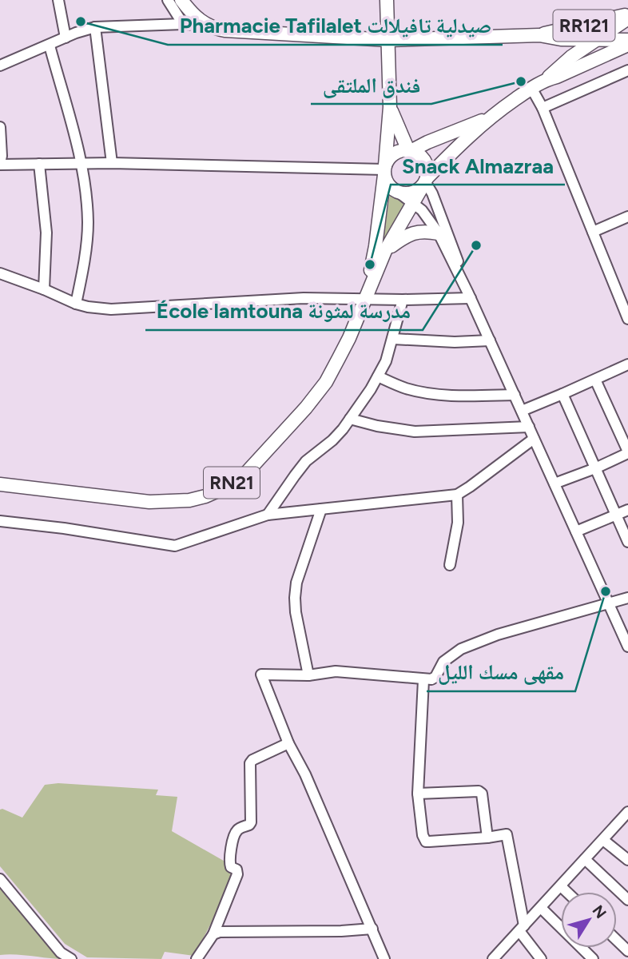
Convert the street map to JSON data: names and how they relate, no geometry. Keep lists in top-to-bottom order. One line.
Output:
{"streets":{"main road":["RR121","RN21"]},"crossings":[["RR121","RN21"]],"places":["Pharmacie Tafilalet صيدلية تافيلالت","فندق الملتقى","École lamtouna مدرسة لمثونة","Snack Almazraa","مقهى مسك الليل"],"north":"top right"}
